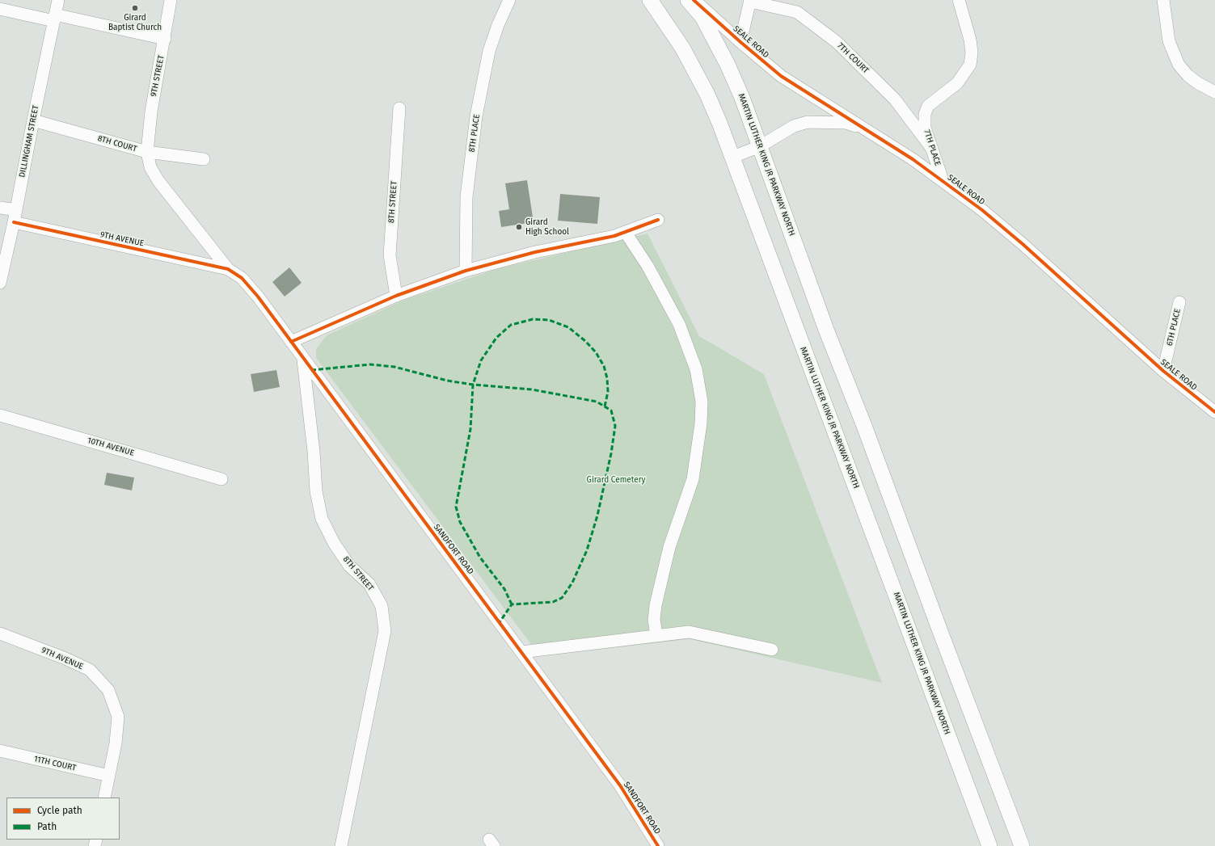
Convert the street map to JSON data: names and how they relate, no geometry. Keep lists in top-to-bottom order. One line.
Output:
{"streets":{"main road":["MARTIN LUTHER KING JR PARKWAY NORTH"],"street":["SEALE ROAD","7TH COURT","9TH STREET","8TH PLACE","DILLINGHAM STREET","8TH COURT","7TH PLACE","8TH STREET","9TH AVENUE","6TH PLACE","10TH AVENUE","SANDFORT ROAD","11TH COURT"]},"crossings":[["SEALE ROAD","7TH PLACE"],["SEALE ROAD","MARTIN LUTHER KING JR PARKWAY NORTH"],["SEALE ROAD","6TH PLACE"],["7TH COURT","7TH PLACE"],["9TH STREET","8TH COURT"],["DILLINGHAM STREET","8TH COURT"],["DILLINGHAM STREET","9TH AVENUE"],["8TH STREET","SANDFORT ROAD"],["9TH AVENUE","SANDFORT ROAD"],["9TH AVENUE","11TH COURT"]],"parks":["Girard Cemetery"],"places":["Girard Baptist Church","Girard High School"],"legend":["Cycle path","Path"]}
